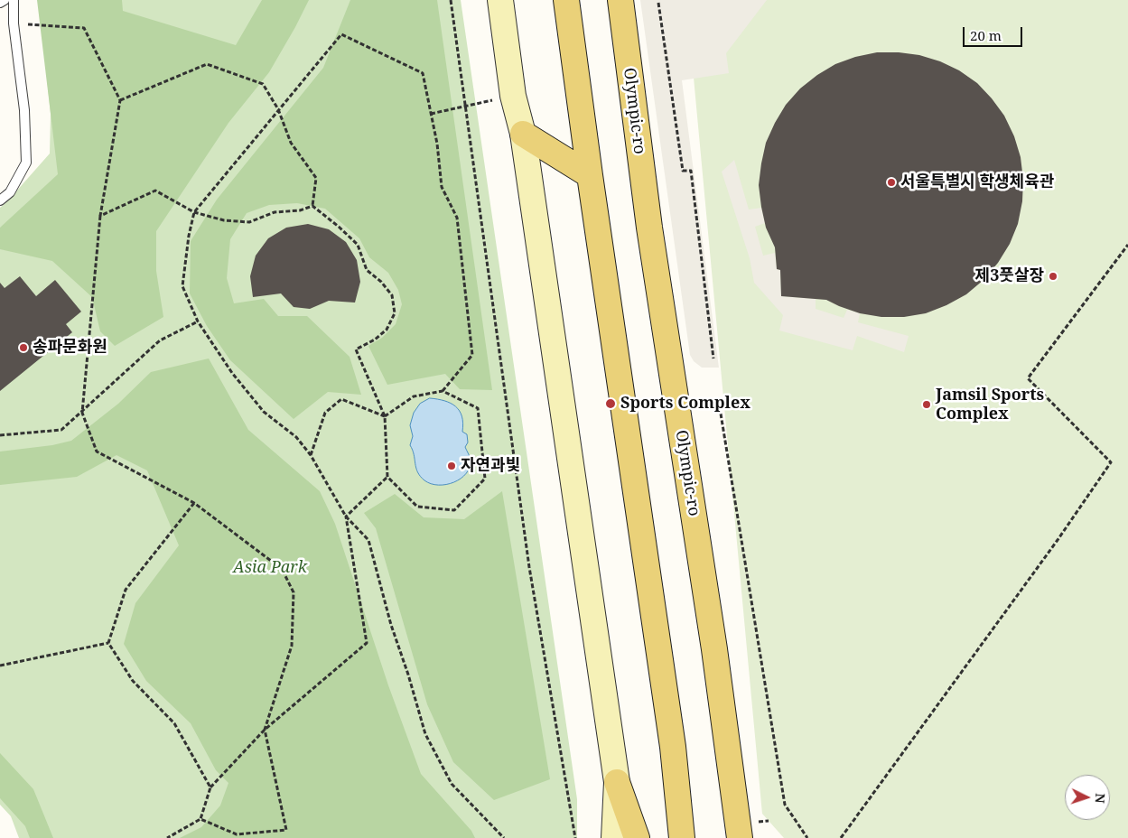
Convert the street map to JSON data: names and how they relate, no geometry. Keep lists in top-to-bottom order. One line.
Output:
{"streets":{"main road":["Olympic-ro"]},"parks":["Asia Park"],"places":["서울특별시 학생체육관","제3풋살장","송파문화원","Sports Complex","Jamsil Sports Complex","자연과빛"],"scale_bar":"20 m","north":"right"}
